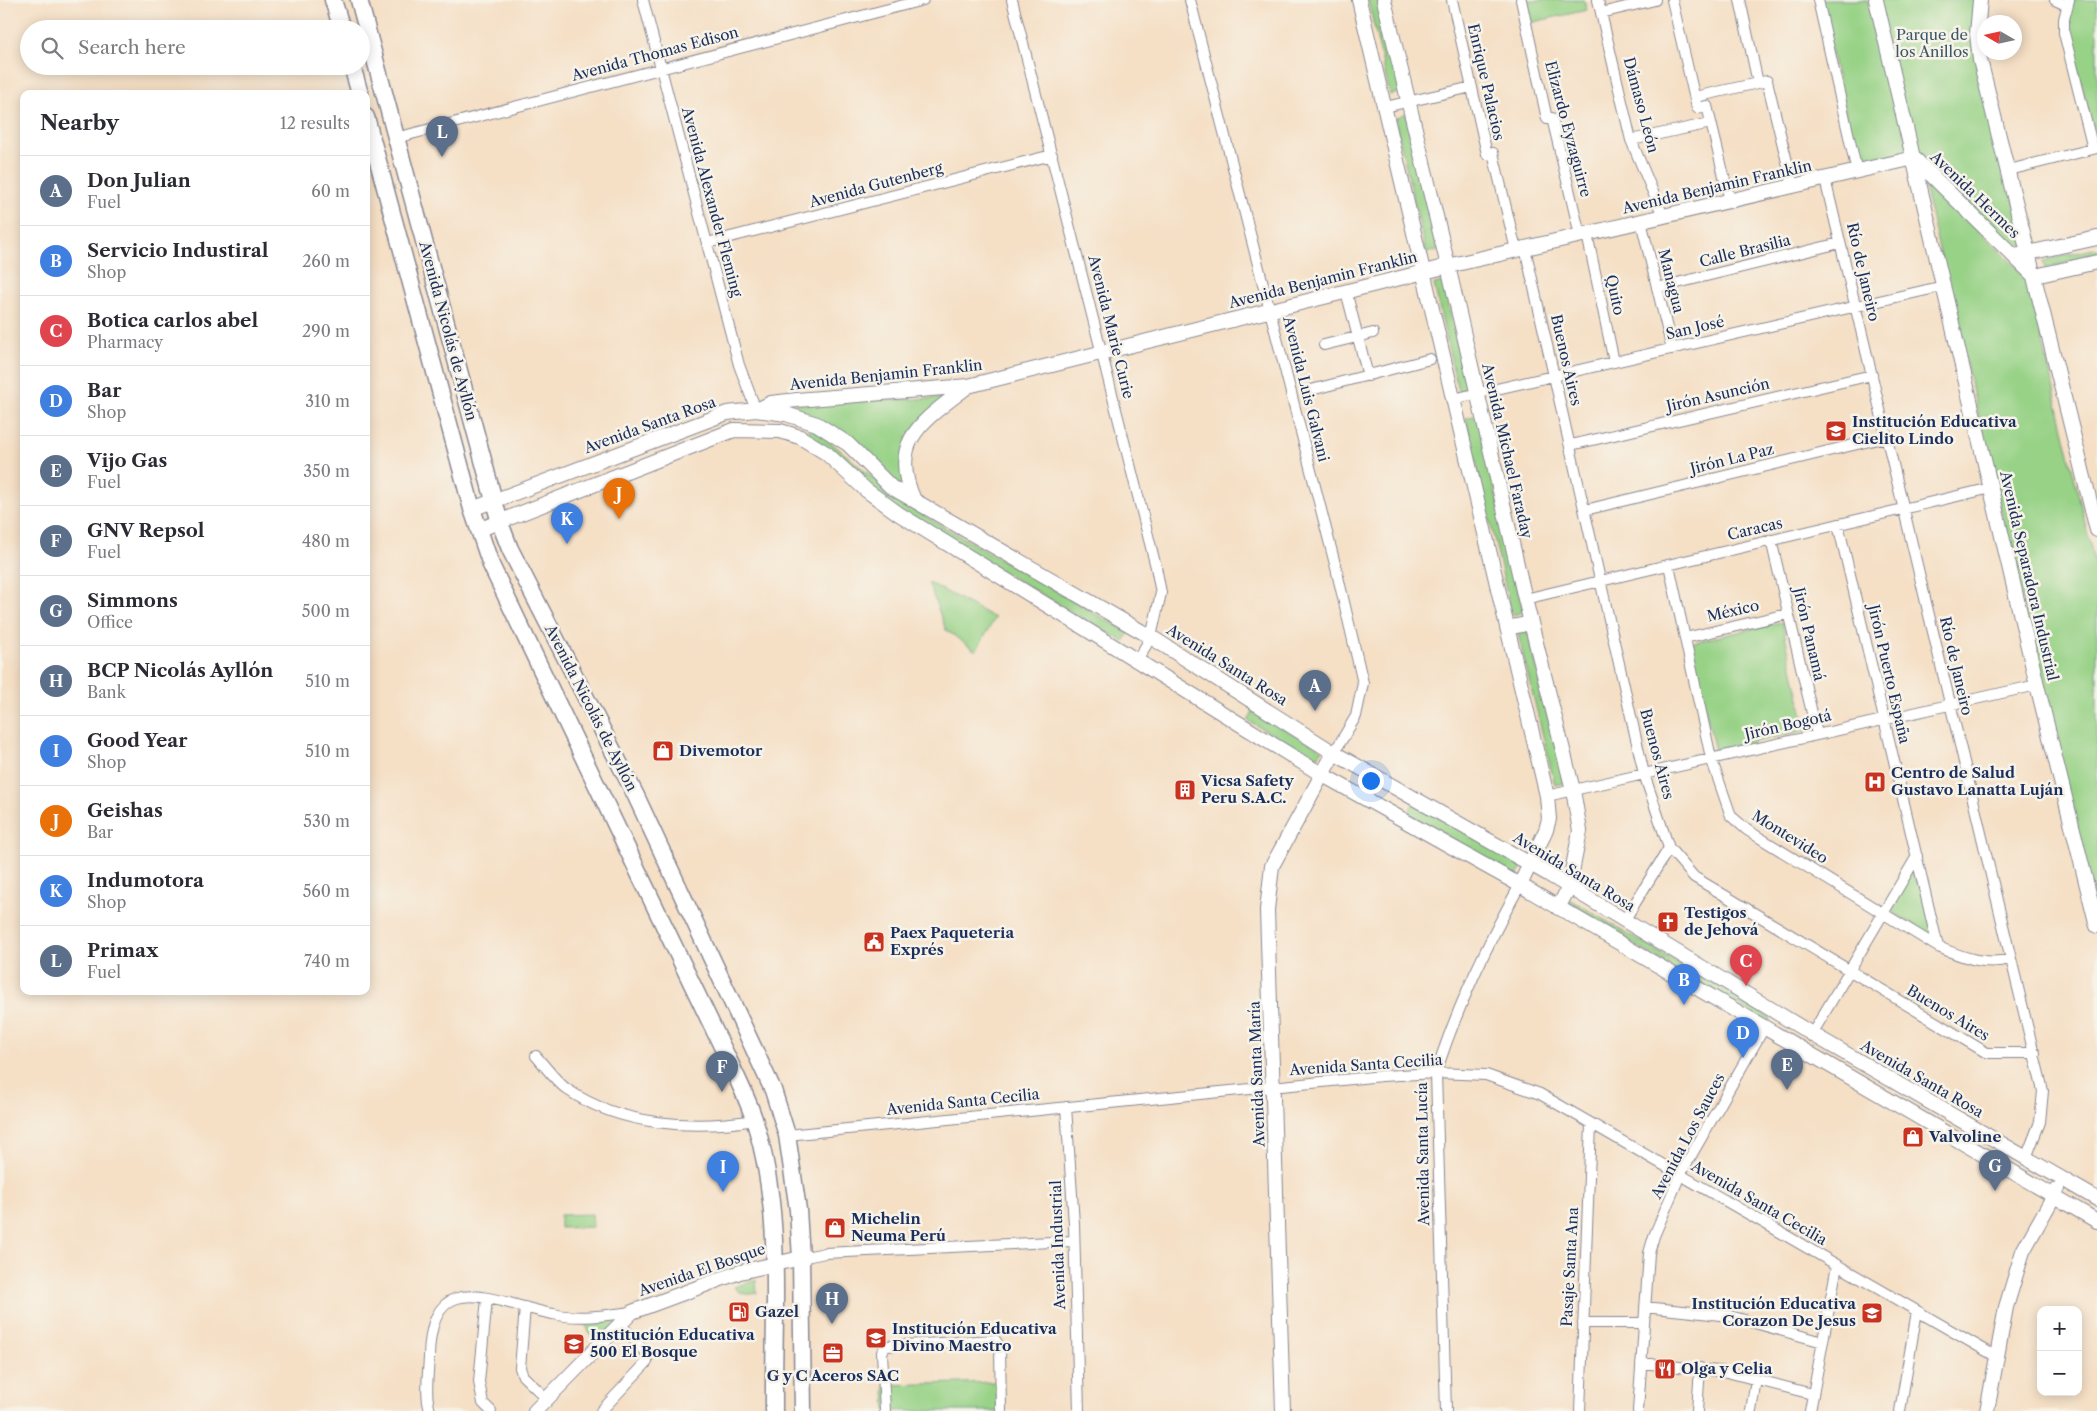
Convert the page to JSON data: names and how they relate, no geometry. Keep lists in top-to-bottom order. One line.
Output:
{"streets":{"main road":["Avenida Benjamin Franklin","Avenida Hermes","Avenida Nicolás de Ayllón","Avenida Santa Rosa","Avenida Michael Faraday","Avenida Separadora Industrial","Avenida Santa María","Avenida El Bosque"],"street":["Avenida Thomas Edison","Enrique Palacios","Dámaso León","Elizardo Eyzaguirre","Avenida Gutenberg","Avenida Alexander Fleming","Calle Brasilia","Río de Janeiro","Managua","Quito","Avenida Marie Curie","San José","Buenos Aires","Avenida Luis Galvani","Jirón Asunción","Jirón La Paz","Caracas","México","Jirón Panamá","Jirón Puerto España","Jirón Bogotá","Montevideo","Avenida Santa Cecilia","Avenida Los Sauces","Avenida Santa Lucía","Avenida Industrial","Pasaje Santa Ana"]},"crossings":[["Avenida Thomas Edison","Avenida Alexander Fleming"],["Avenida Thomas Edison","Avenida Nicolás de Ayllón"],["Enrique Palacios","Avenida Benjamin Franklin"],["Enrique Palacios","Buenos Aires"],["Dámaso León","Avenida Benjamin Franklin"],["Elizardo Eyzaguirre","Avenida Benjamin Franklin"],["Elizardo Eyzaguirre","Quito"],["Avenida Gutenberg","Avenida Alexander Fleming"],["Avenida Gutenberg","Avenida Marie Curie"],["Avenida Benjamin Franklin","Avenida Hermes"],["Avenida Benjamin Franklin","Avenida Alexander Fleming"],["Avenida Benjamin Franklin","Río de Janeiro"],["Avenida Benjamin Franklin","Managua"],["Avenida Benjamin Franklin","Quito"],["Avenida Benjamin Franklin","Avenida Marie Curie"],["Avenida Benjamin Franklin","Buenos Aires"],["Avenida Benjamin Franklin","Avenida Luis Galvani"],["Avenida Benjamin Franklin","Avenida Santa Rosa"],["Avenida Benjamin Franklin","Avenida Michael Faraday"],["Avenida Benjamin Franklin","Avenida Separadora Industrial"],["Avenida Hermes","Avenida Separadora Industrial"],["Avenida Alexander Fleming","Avenida Santa Rosa"],["Calle Brasilia","Río de Janeiro"],["Calle Brasilia","Managua"],["Río de Janeiro","San José"],["Río de Janeiro","Buenos Aires"],["Río de Janeiro","Jirón Asunción"],["Río de Janeiro","Avenida Santa Rosa"],["Río de Janeiro","Jirón La Paz"],["Río de Janeiro","Caracas"],["Río de Janeiro","Jirón Bogotá"],["Río de Janeiro","Montevideo"],["Managua","San José"],["Quito","San José"],["Avenida Marie Curie","Avenida Santa Rosa"],["San José","Buenos Aires"],["San José","Avenida Michael Faraday"],["San José","Avenida Separadora Industrial"],["Avenida Nicolás de Ayllón","Avenida Santa Rosa"],["Avenida Nicolás de Ayllón","Avenida Santa Cecilia"],["Avenida Nicolás de Ayllón","Avenida El Bosque"],["Buenos Aires","Jirón Asunción"],["Buenos Aires","Jirón La Paz"],["Buenos Aires","Caracas"],["Buenos Aires","Jirón Bogotá"],["Avenida Luis Galvani","Avenida Santa Rosa"],["Avenida Luis Galvani","Avenida Santa María"],["Avenida Santa Rosa","Avenida Michael Faraday"],["Avenida Santa Rosa","Avenida Santa María"],["Avenida Michael Faraday","Caracas"],["Avenida Michael Faraday","Jirón Bogotá"],["Caracas","Avenida Separadora Industrial"],["Caracas","Jirón Panamá"],["Caracas","Jirón Puerto España"],["Caracas","Montevideo"],["Avenida Separadora Industrial","Jirón Bogotá"],["México","Jirón Panamá"],["México","Montevideo"],["Jirón Panamá","Jirón Bogotá"],["Jirón Puerto España","Jirón Bogotá"],["Jirón Puerto España","Montevideo"],["Jirón Bogotá","Montevideo"],["Avenida Santa Cecilia","Avenida Santa María"],["Avenida Santa Cecilia","Avenida Los Sauces"],["Avenida Santa Cecilia","Avenida Santa Lucía"],["Avenida Santa Cecilia","Avenida Industrial"],["Avenida Santa Cecilia","Pasaje Santa Ana"]],"parks":["Parque de los Anillos"],"places":{"school or university":["Institución Educativa Cielito Lindo","Institución Educativa Corazon De Jesus","Institución Educativa Divino Maestro","Institución Educativa 500 El Bosque"],"shop":["Divemotor","Valvoline","Michelin Neuma Perú"],"hospital":["Centro de Salud Gustavo Lanatta Luján"],"building":["Vicsa Safety Peru S.A.C."],"church":["Testigos de Jehová"],"public building":["Paex Paqueteria Exprés"],"fuel station":["Gazel"],"office":["G y C Aceros SAC"],"restaurant":["Olga y Celia"]},"north":"left","page":{"search":"Search here","heading":["Nearby","12 results"],"pins":["L","J","K","A","C","B","D","E","F","G","I","H"],"list":[{"mark":"A","name":"Don Julian","note":"Fuel","value":"60 m"},{"mark":"B","name":"Servicio Industiral","note":"Shop","value":"260 m"},{"mark":"C","name":"Botica carlos abel","note":"Pharmacy","value":"290 m"},{"mark":"D","name":"Bar","note":"Shop","value":"310 m"},{"mark":"E","name":"Vijo Gas","note":"Fuel","value":"350 m"},{"mark":"F","name":"GNV Repsol","note":"Fuel","value":"480 m"},{"mark":"G","name":"Simmons","note":"Office","value":"500 m"},{"mark":"H","name":"BCP Nicolás Ayllón","note":"Bank","value":"510 m"},{"mark":"I","name":"Good Year","note":"Shop","value":"510 m"},{"mark":"J","name":"Geishas","note":"Bar","value":"530 m"},{"mark":"K","name":"Indumotora","note":"Shop","value":"560 m"},{"mark":"L","name":"Primax","note":"Fuel","value":"740 m"}],"map_buttons":["+","−"]}}
